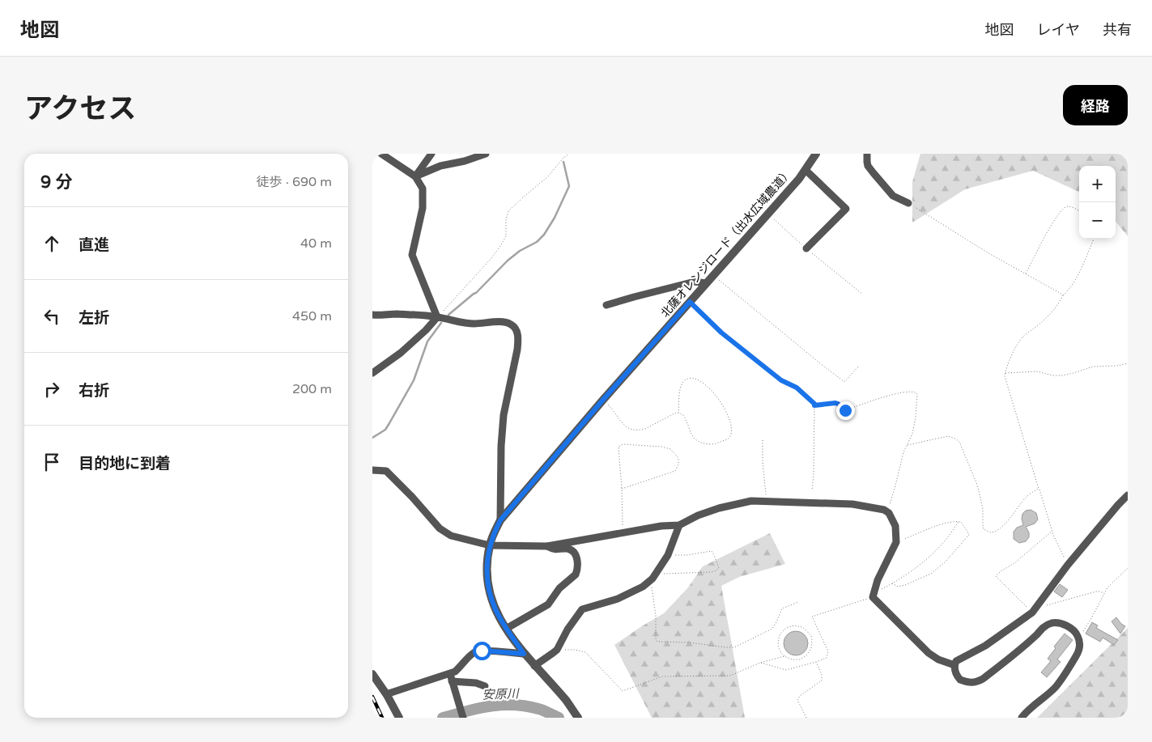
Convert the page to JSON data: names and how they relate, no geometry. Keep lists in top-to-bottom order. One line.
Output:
{"streets":{"street":["北薩オレンジロード（出水広域農道）"]},"water":["安原川"],"page":{"header":"地図","nav":["地図","レイヤ","共有"],"title":"アクセス","buttons":"経路","heading":["9 分","徒歩 · 690 m"],"map_buttons":["+","−"],"list":[["直進","40 m"],["左折","450 m"],["右折","200 m"],"目的地に到着"]}}
